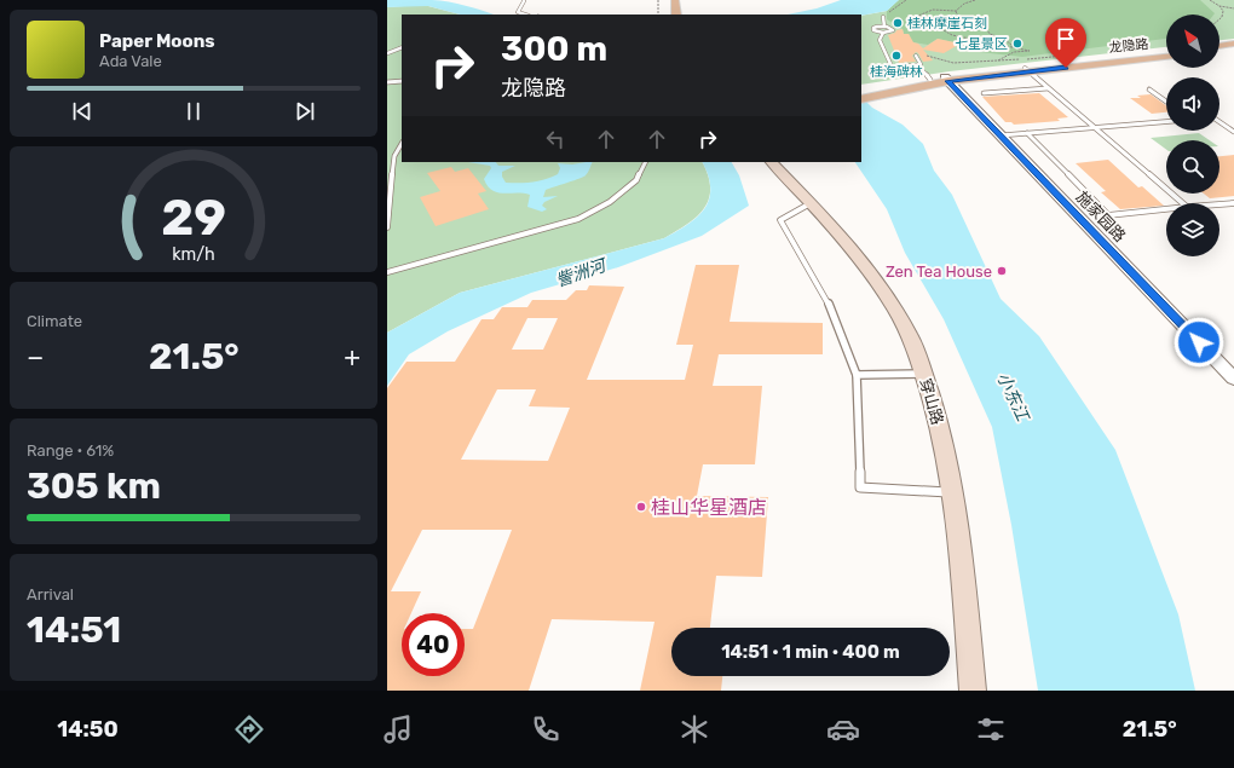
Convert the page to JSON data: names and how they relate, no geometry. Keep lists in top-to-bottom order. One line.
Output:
{"streets":{"main road":["龙隐路","穿山路"],"street":["施家园路"]},"crossings":[["龙隐路","施家园路"]],"water":["訾洲河","小东江"],"places":["桂林摩崖石刻","七星景区","桂海碑林","Zen Tea House","桂山华星酒店"],"north":"top left","page":{"turn":["300 m","龙隐路"],"song":["Paper Moons","Ada Vale"],"tile":["Climate",["Range · 61%","305 km"],["Arrival","14:51"]],"heat":["−","21.5°","+"],"limit":"40","trip":"14:51 · 1 min · 400 m","tabs":["14:50","21.5°"],"gauge":["29","km/h"]}}
